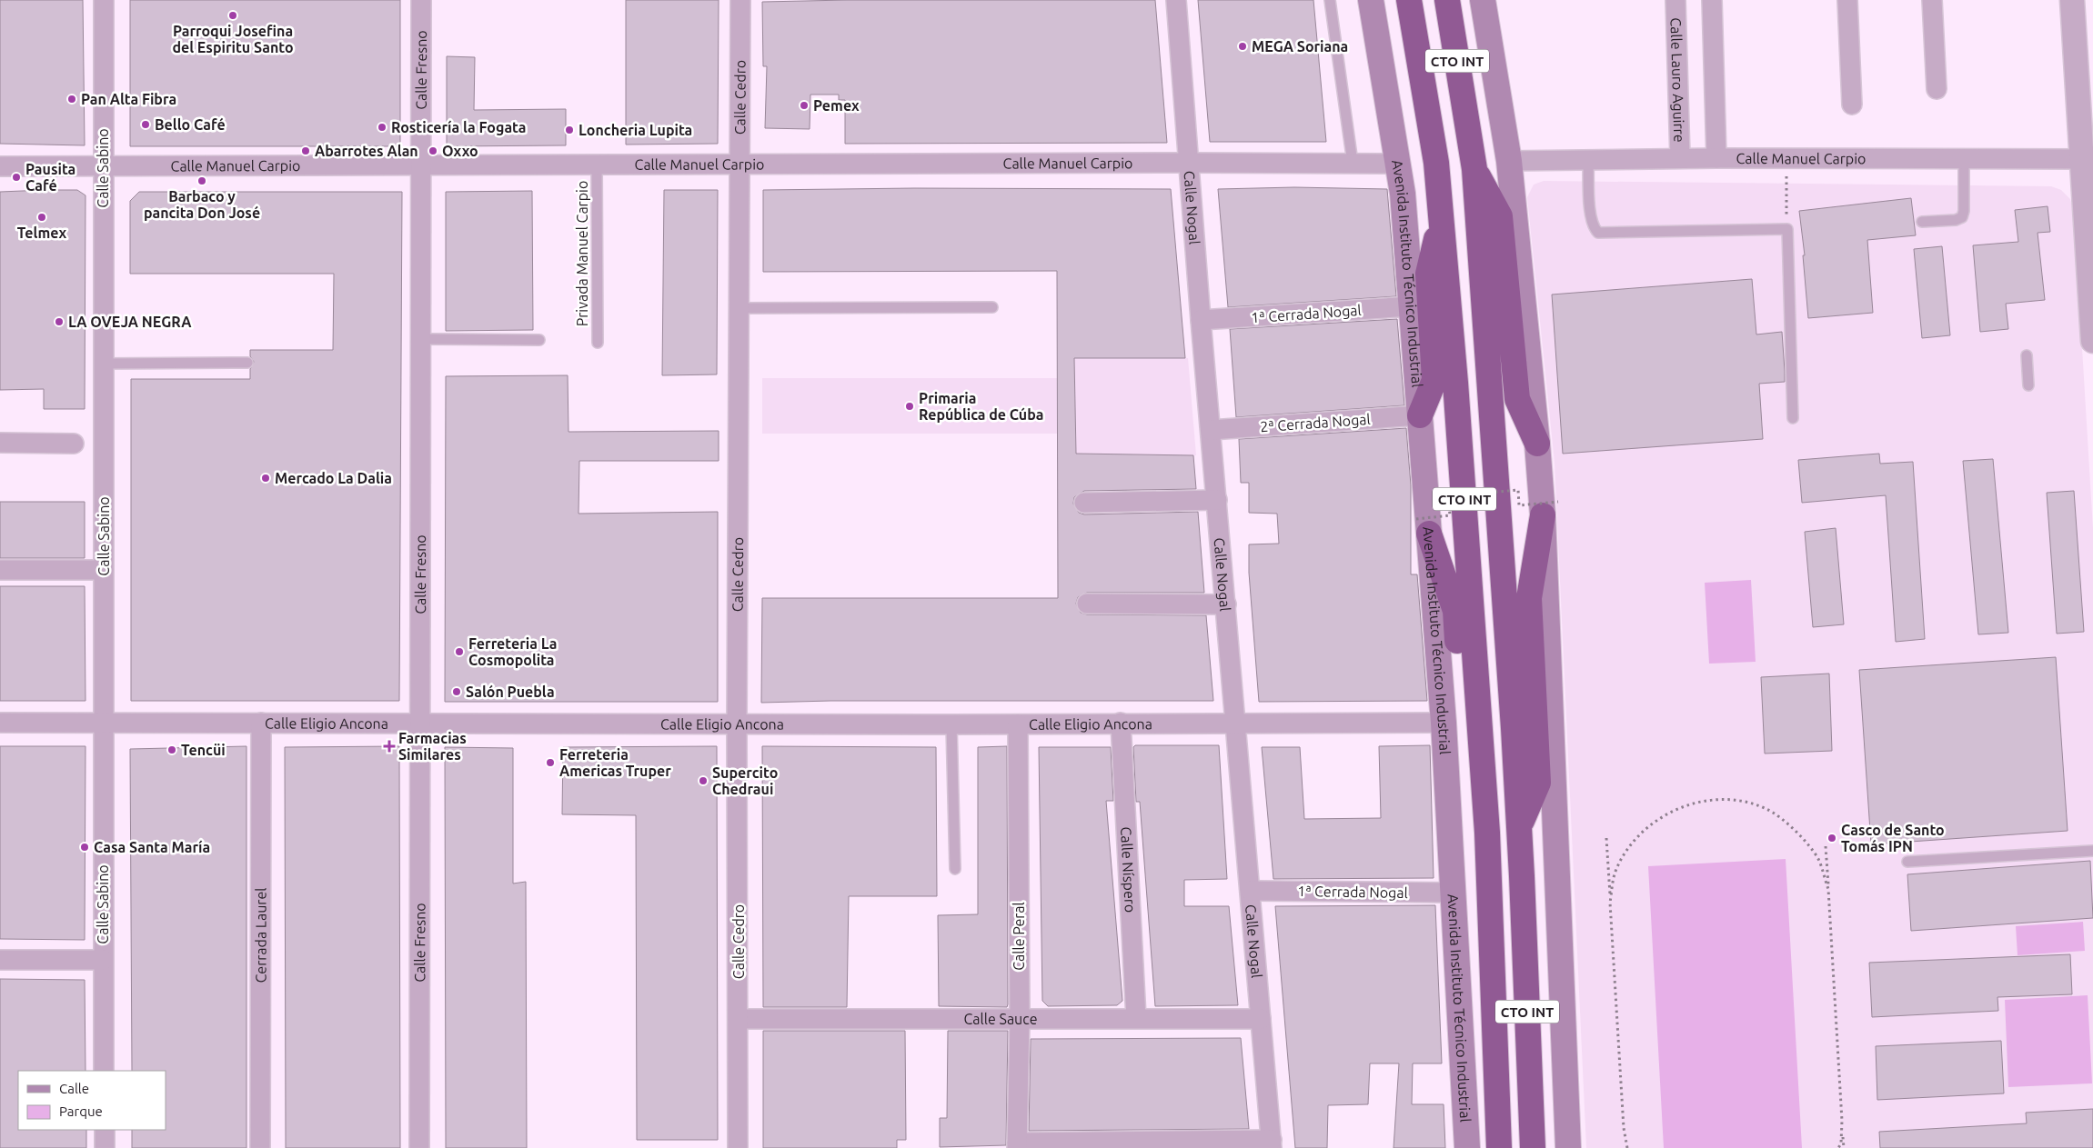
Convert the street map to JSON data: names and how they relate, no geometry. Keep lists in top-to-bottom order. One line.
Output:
{"streets":{"highway":["CTO INT"],"main road":["Avenida Instituto Técnico Industrial"],"street":["Calle Fresno","Calle Lauro Aguirre","Calle Cedro","Calle Manuel Carpio","Calle Sabino","Calle Nogal","1ª Cerrada Nogal","2ª Cerrada Nogal","Calle Eligio Ancona","Calle Níspero","Cerrada Laurel","Calle Peral","Calle Sauce"],"lane":["Privada Manuel Carpio"]},"crossings":[["CTO INT","Calle Manuel Carpio"],["Calle Fresno","Calle Manuel Carpio"],["Calle Fresno","Calle Eligio Ancona"],["Calle Lauro Aguirre","Calle Manuel Carpio"],["Calle Cedro","Calle Manuel Carpio"],["Calle Cedro","Calle Eligio Ancona"],["Calle Cedro","Calle Sauce"],["Calle Manuel Carpio","Calle Sabino"],["Calle Manuel Carpio","Calle Nogal"],["Calle Manuel Carpio","Privada Manuel Carpio"],["Calle Manuel Carpio","Avenida Instituto Técnico Industrial"],["Calle Sabino","Calle Eligio Ancona"],["Calle Nogal","1ª Cerrada Nogal"],["Calle Nogal","2ª Cerrada Nogal"],["Calle Nogal","Calle Eligio Ancona"],["Calle Nogal","Calle Sauce"],["Avenida Instituto Técnico Industrial","1ª Cerrada Nogal"],["Avenida Instituto Técnico Industrial","2ª Cerrada Nogal"],["Avenida Instituto Técnico Industrial","Calle Eligio Ancona"],["Calle Eligio Ancona","Calle Níspero"],["Calle Eligio Ancona","Cerrada Laurel"],["Calle Eligio Ancona","Calle Peral"],["Calle Níspero","Calle Sauce"],["Calle Peral","Calle Sauce"]],"places":{"other":["Parroqui Josefina del Espiritu Santo","MEGA Soriana","Pan Alta Fibra","Pemex","Bello Café","Rosticería la Fogata","Loncheria Lupita","Abarrotes Alan","Oxxo","Pausita Café","Barbaco y pancita Don José","Telmex","LA OVEJA NEGRA","Primaria República de Cúba","Mercado La Dalia","Ferreteria La Cosmopolita","Salón Puebla","Tencüi","Ferreteria Americas Truper","Supercito Chedraui","Casco de Santo Tomás IPN","Casa Santa María"],"health":["Farmacias Similares"]},"legend":["Calle","Parque"]}
